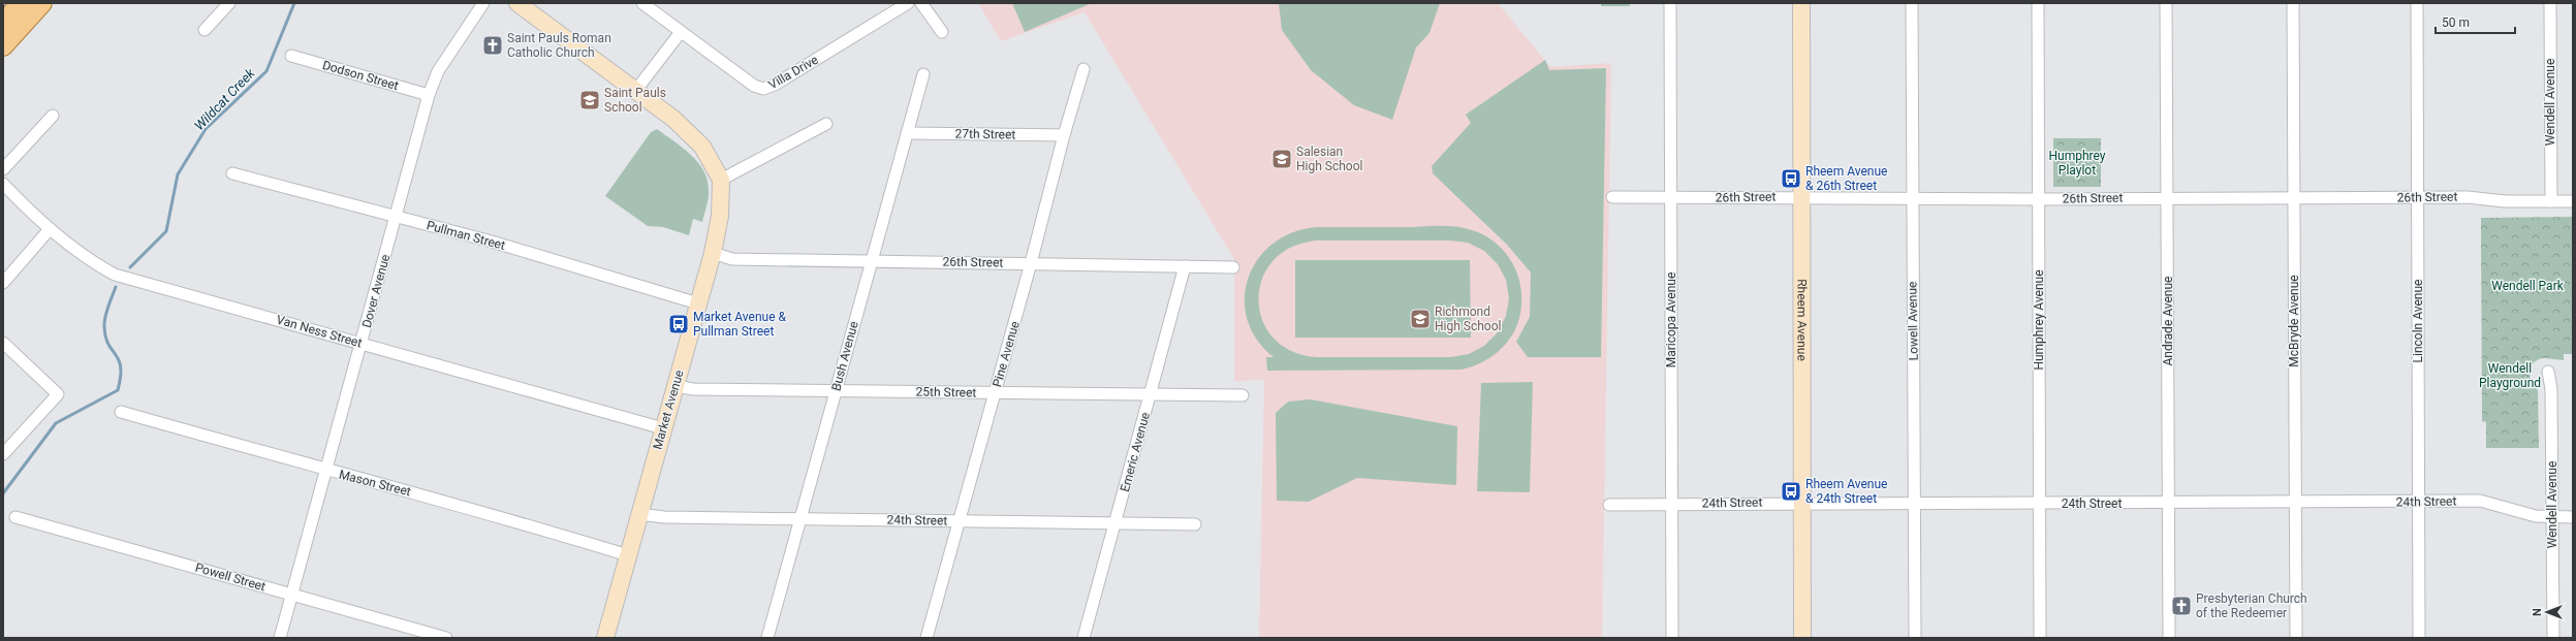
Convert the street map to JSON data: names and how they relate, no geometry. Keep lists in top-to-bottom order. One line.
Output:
{"streets":{"street":["Villa Drive","Dodson Street","Wendell Avenue","27th Street","26th Street","Pullman Street","Dover Avenue","Maricopa Avenue","Rheem Avenue","Humphrey Avenue","Lowell Avenue","Andrade Avenue","McBryde Avenue","Lincoln Avenue","Van Ness Street","Pine Avenue","Bush Avenue","25th Street","Market Avenue","Emeric Avenue","Mason Street","24th Street","Powell Street"]},"crossings":[["Dodson Street","Dover Avenue"],["Wendell Avenue","26th Street"],["Wendell Avenue","24th Street"],["27th Street","Pine Avenue"],["27th Street","Bush Avenue"],["26th Street","Maricopa Avenue"],["26th Street","Rheem Avenue"],["26th Street","Humphrey Avenue"],["26th Street","Lowell Avenue"],["26th Street","Andrade Avenue"],["26th Street","McBryde Avenue"],["26th Street","Lincoln Avenue"],["26th Street","Pine Avenue"],["26th Street","Bush Avenue"],["26th Street","Market Avenue"],["26th Street","Emeric Avenue"],["Pullman Street","Dover Avenue"],["Pullman Street","Market Avenue"],["Dover Avenue","Van Ness Street"],["Dover Avenue","Mason Street"],["Dover Avenue","Powell Street"],["Maricopa Avenue","24th Street"],["Rheem Avenue","24th Street"],["Humphrey Avenue","24th Street"],["Lowell Avenue","24th Street"],["Andrade Avenue","24th Street"],["McBryde Avenue","24th Street"],["Lincoln Avenue","24th Street"],["Van Ness Street","Market Avenue"],["Pine Avenue","25th Street"],["Pine Avenue","24th Street"],["Bush Avenue","25th Street"],["Bush Avenue","24th Street"],["25th Street","Market Avenue"],["25th Street","Emeric Avenue"],["Market Avenue","Mason Street"],["Market Avenue","24th Street"],["Emeric Avenue","24th Street"]],"water":["Wildcat Creek"],"parks":["Humphrey Playlot","Wendell Park","Wendell Playground"],"places":{"church":["Saint Pauls Roman Catholic Church","Presbyterian Church of the Redeemer"],"school or university":["Saint Pauls School","Salesian High School","Richmond High School"],"bus stop":["Rheem Avenue & 26th Street","Market Avenue & Pullman Street","Rheem Avenue & 24th Street"]},"scale_bar":"50 m","north":"left"}
